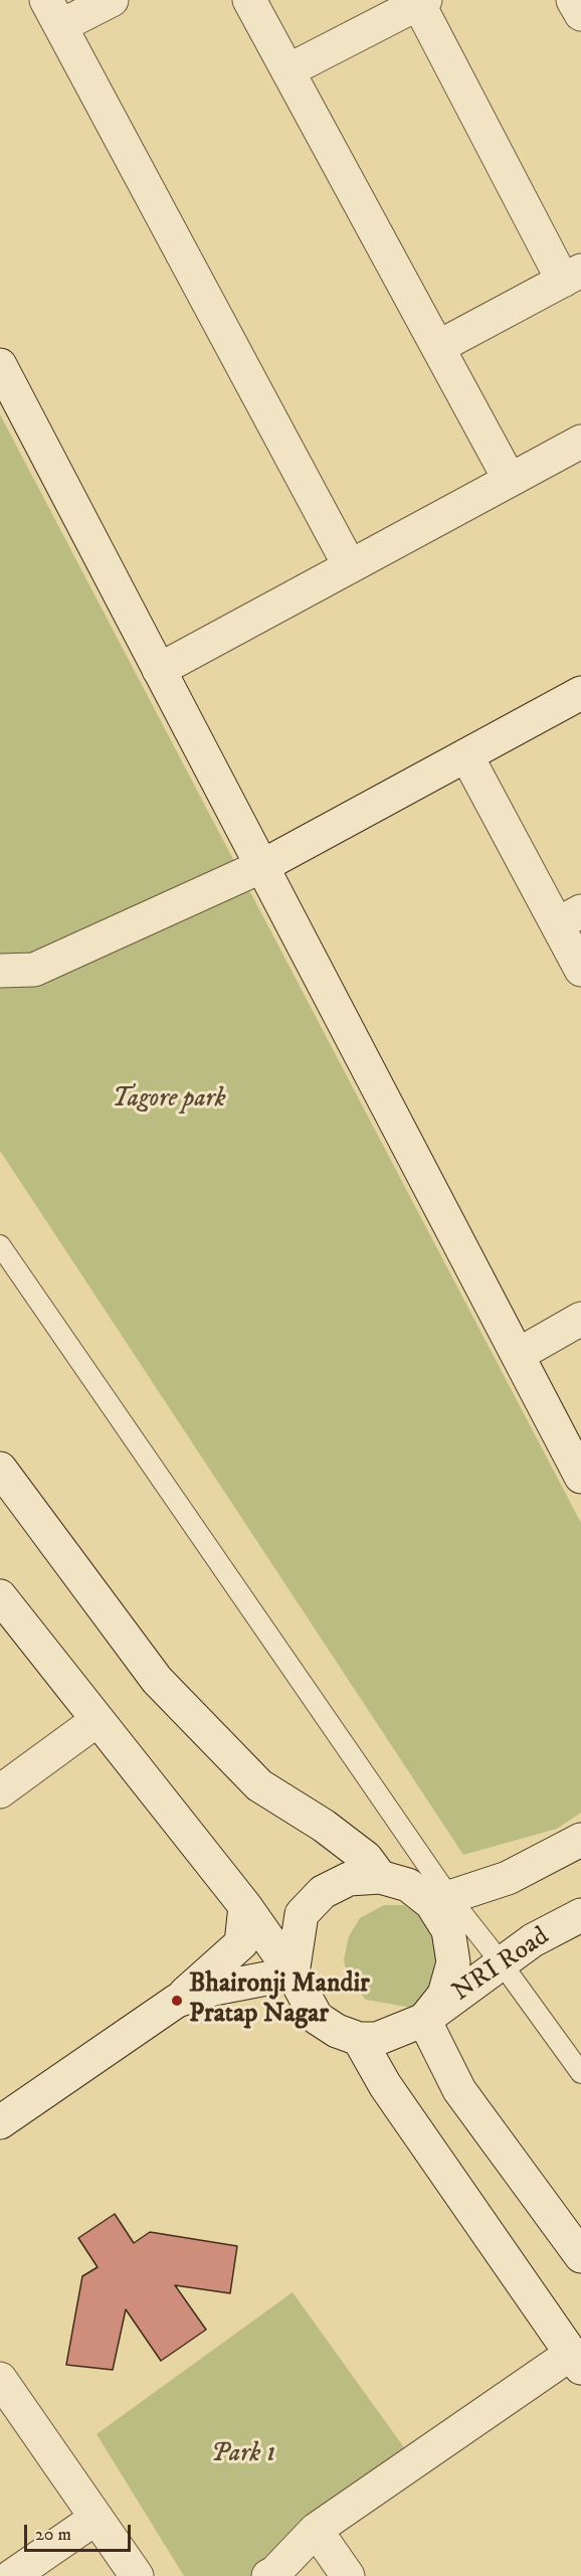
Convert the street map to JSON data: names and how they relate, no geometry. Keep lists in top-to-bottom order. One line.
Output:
{"streets":{"street":["NRI Road"]},"parks":["Tagore park","Park 1"],"places":["Bhaironji Mandir Pratap Nagar"],"scale_bar":"20 m"}
